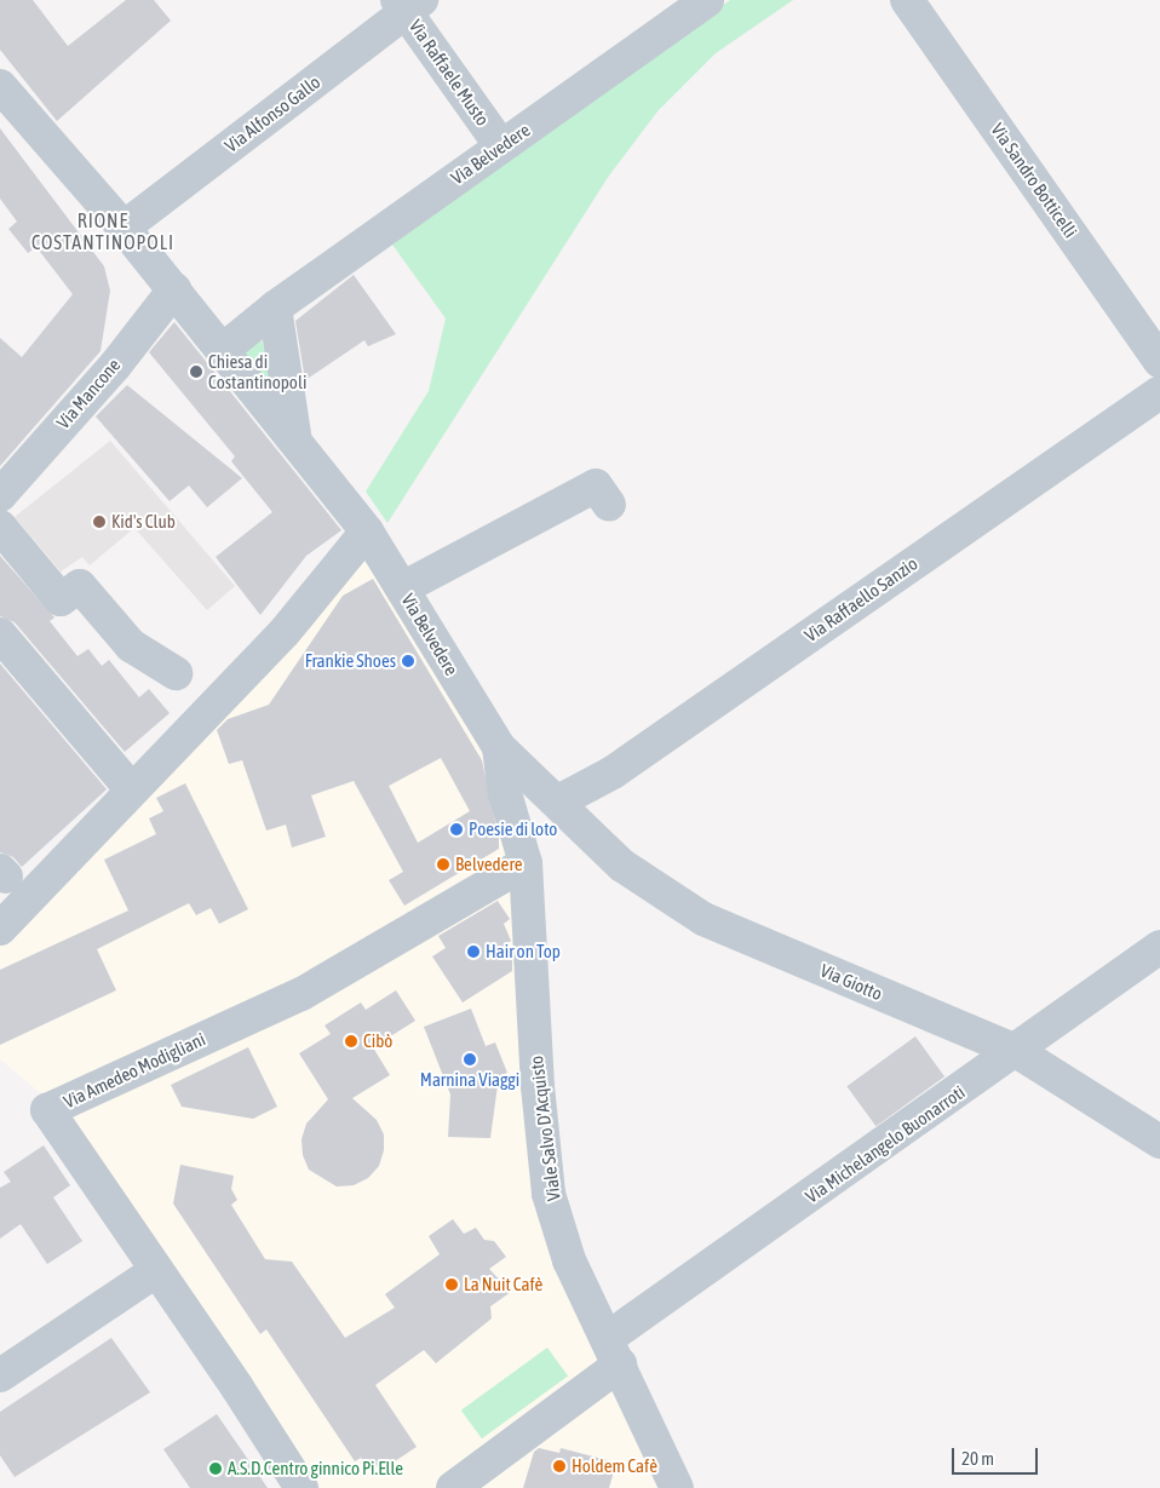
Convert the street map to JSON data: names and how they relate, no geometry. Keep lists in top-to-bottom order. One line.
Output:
{"streets":{"street":["Via Raffaele Musto","Via Alfonso Gallo","Via Belvedere","Via Sandro Botticelli","Via Mancone","Via Raffaello Sanzio","Via Giotto","Via Amedeo Modigliani","Viale Salvo D'Acquisto","Via Michelangelo Buonarroti"]},"crossings":[["Via Raffaele Musto","Via Alfonso Gallo"],["Via Raffaele Musto","Via Belvedere"],["Via Belvedere","Via Giotto"],["Via Belvedere","Viale Salvo D'Acquisto"],["Via Raffaello Sanzio","Via Giotto"],["Via Giotto","Viale Salvo D'Acquisto"],["Via Giotto","Via Michelangelo Buonarroti"],["Via Amedeo Modigliani","Viale Salvo D'Acquisto"],["Viale Salvo D'Acquisto","Via Michelangelo Buonarroti"]],"districts":["RIONE COSTANTINOPOLI"],"places":["Chiesa di Costantinopoli","Kid's Club","Frankie Shoes","Poesie di loto","Belvedere","Hair on Top","Cibò","Marnina Viaggi","La Nuit Cafè","Holdem Cafè","A.S.D.Centro ginnico Pi.Elle"],"scale_bar":"20 m"}
